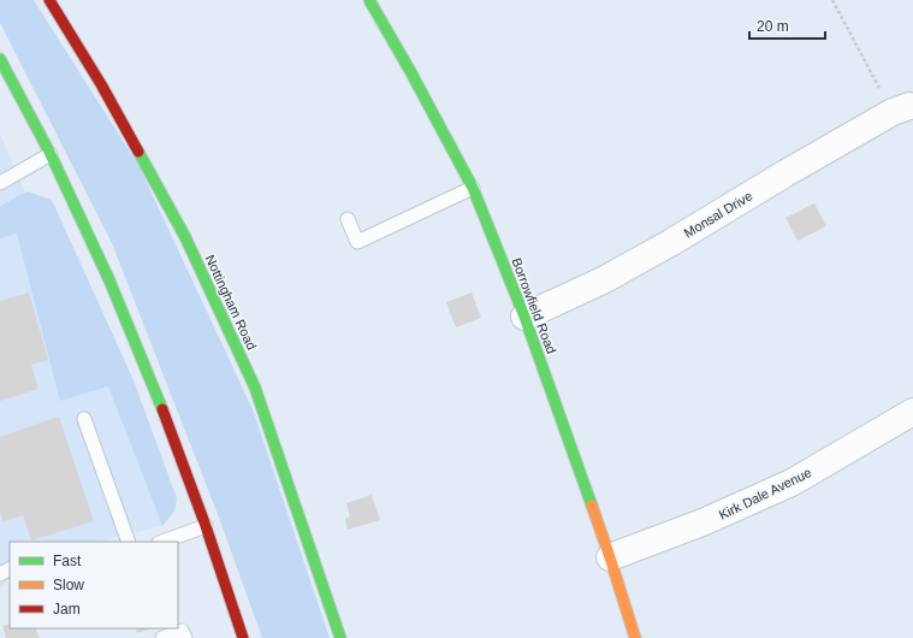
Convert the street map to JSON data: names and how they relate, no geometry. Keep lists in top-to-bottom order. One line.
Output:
{"streets":{"street":["Monsal Drive","Nottingham Road","Borrowfield Road","Kirk Dale Avenue"]},"crossings":[["Monsal Drive","Borrowfield Road"],["Borrowfield Road","Kirk Dale Avenue"]],"legend":["Fast","Slow","Jam"],"scale_bar":"20 m"}
